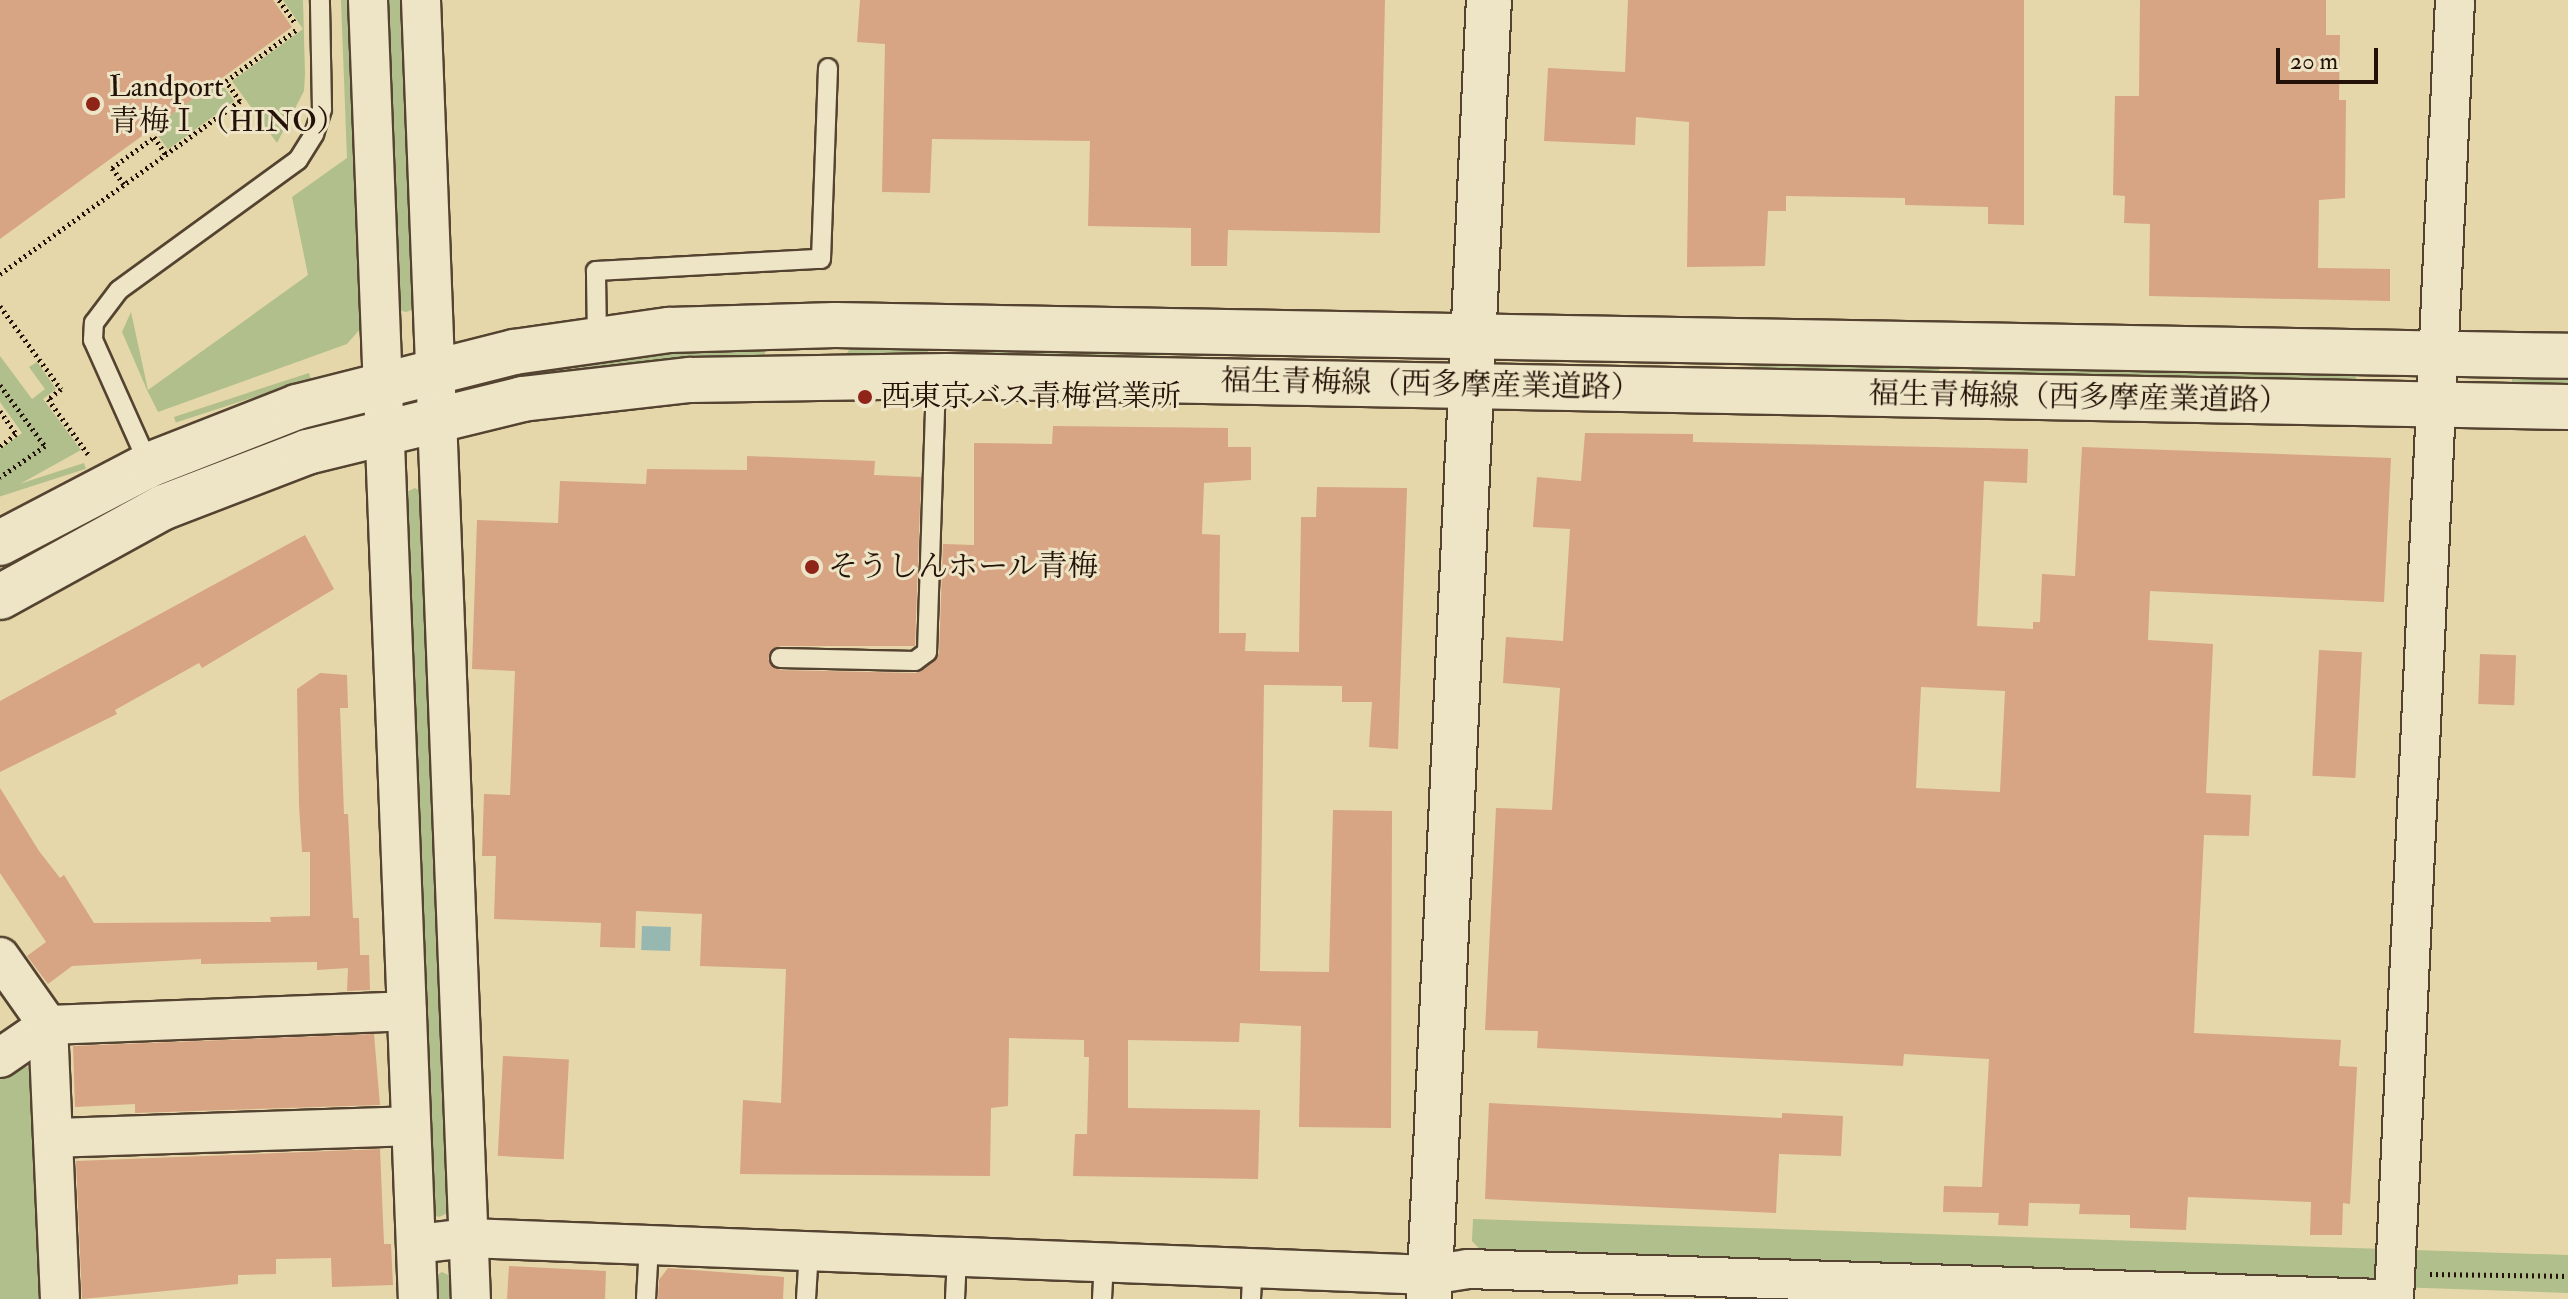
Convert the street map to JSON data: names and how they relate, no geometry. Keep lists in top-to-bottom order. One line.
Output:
{"streets":{"main road":["福生青梅線（西多摩産業道路）"]},"places":["Landport 青梅Ⅰ（HINO）","西東京バス青梅営業所","そうしんホール青梅"],"scale_bar":"20 m"}
